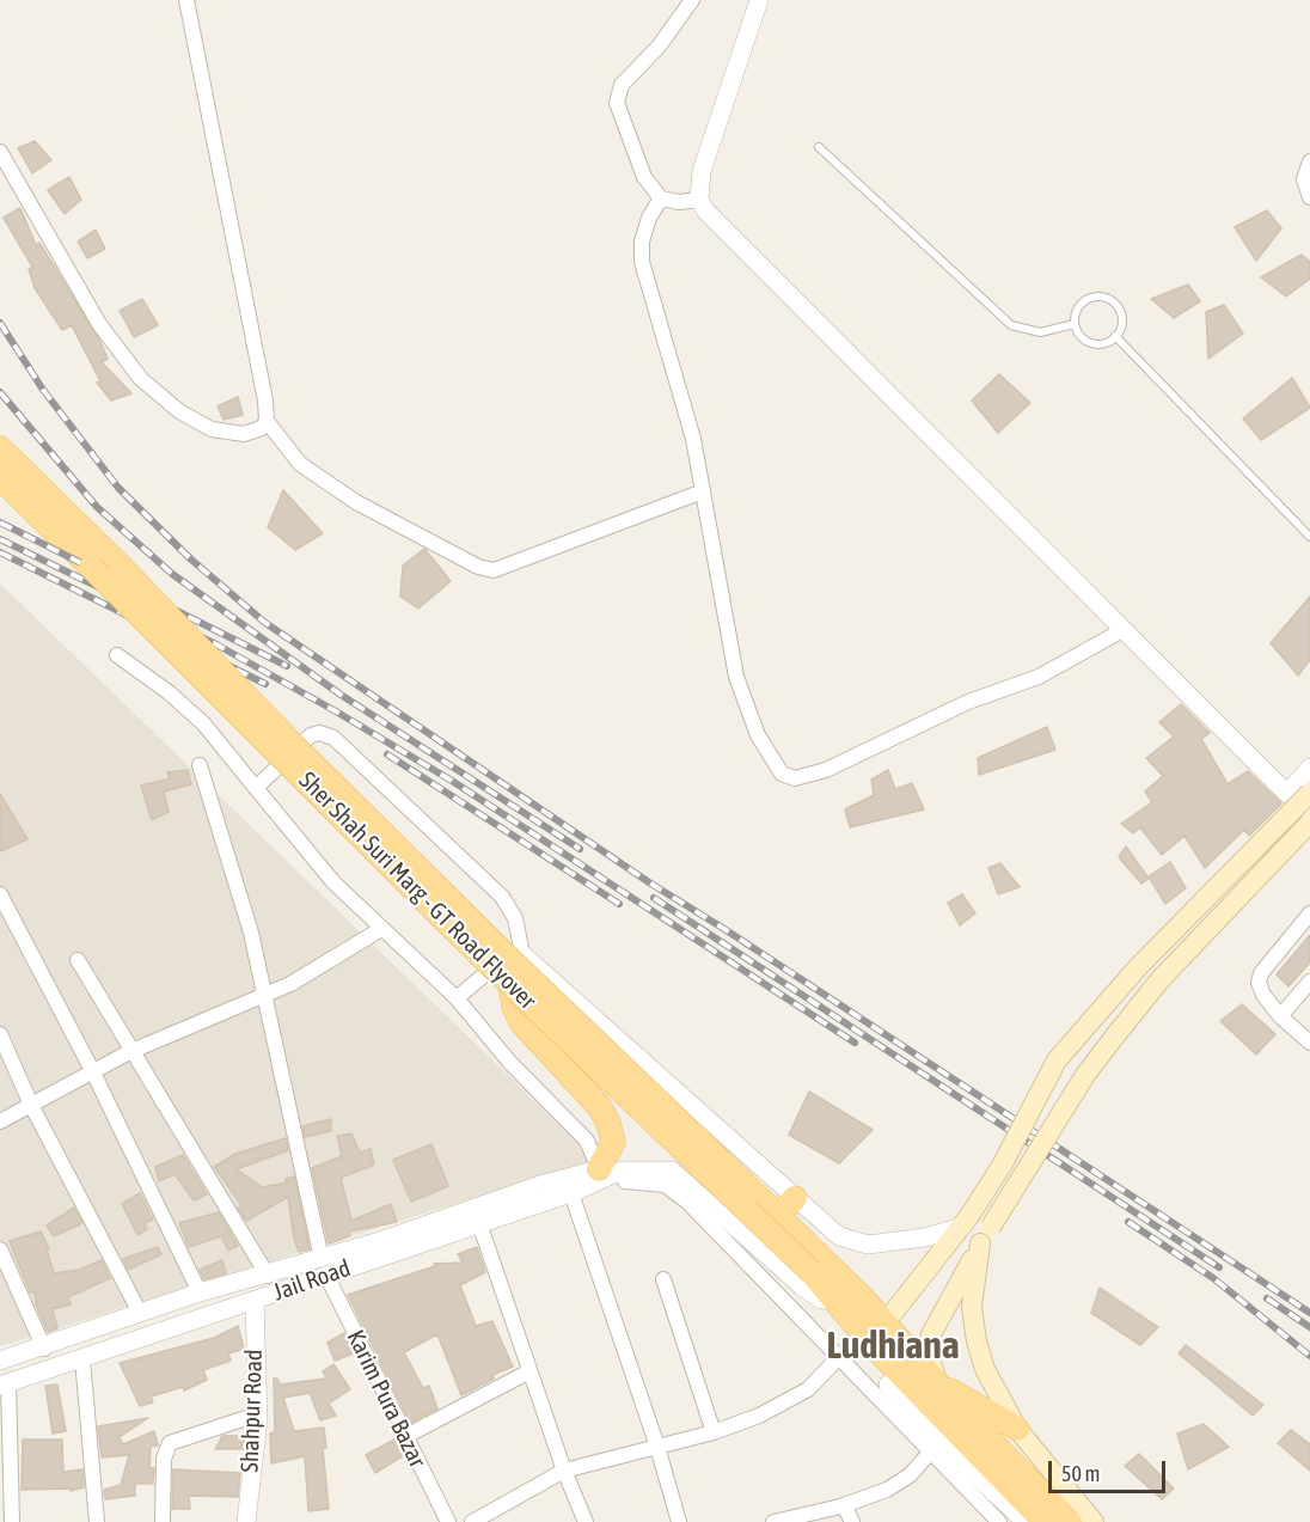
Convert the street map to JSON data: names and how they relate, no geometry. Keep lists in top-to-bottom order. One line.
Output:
{"streets":{"main road":["Sher Shah Suri Marg - GT Road Flyover"],"street":["Jail Road","Karim Pura Bazar","Shahpur Road"]},"crossings":[["Jail Road","Karim Pura Bazar"],["Jail Road","Shahpur Road"]],"districts":["Ludhiana"],"scale_bar":"50 m"}
